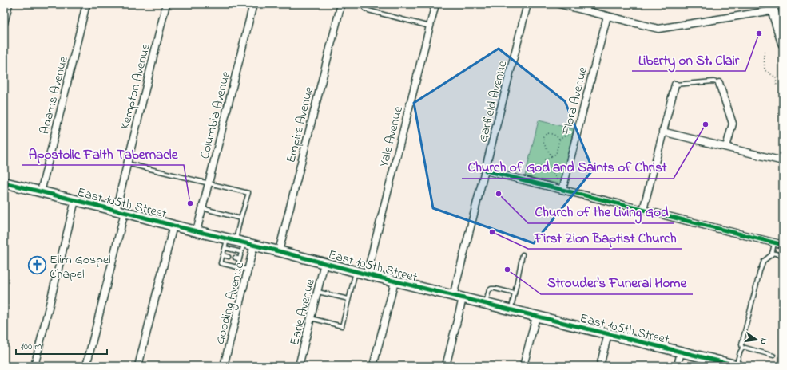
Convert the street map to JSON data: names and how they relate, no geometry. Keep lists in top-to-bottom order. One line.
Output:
{"streets":{"main road":["East 105th Street"],"street":["Kempton Avenue","Adams Avenue","Flora Avenue","Garfield Avenue","Columbia Avenue","Empire Avenue","Yale Avenue","Gooding Avenue","Earle Avenue"]},"crossings":[["Kempton Avenue","East 105th Street"],["Adams Avenue","East 105th Street"],["Garfield Avenue","East 105th Street"],["Columbia Avenue","East 105th Street"],["Empire Avenue","East 105th Street"],["Yale Avenue","East 105th Street"],["East 105th Street","Gooding Avenue"],["East 105th Street","Earle Avenue"]],"places":{"other":["Liberty on St. Clair","Church of God and Saints of Christ","Church of the Living God","Apostolic Faith Tabernacle","First Zion Baptist Church","Strouder's Funeral Home"],"church":["Elim Gospel Chapel"]},"scale_bar":"100 m","north":"right"}
